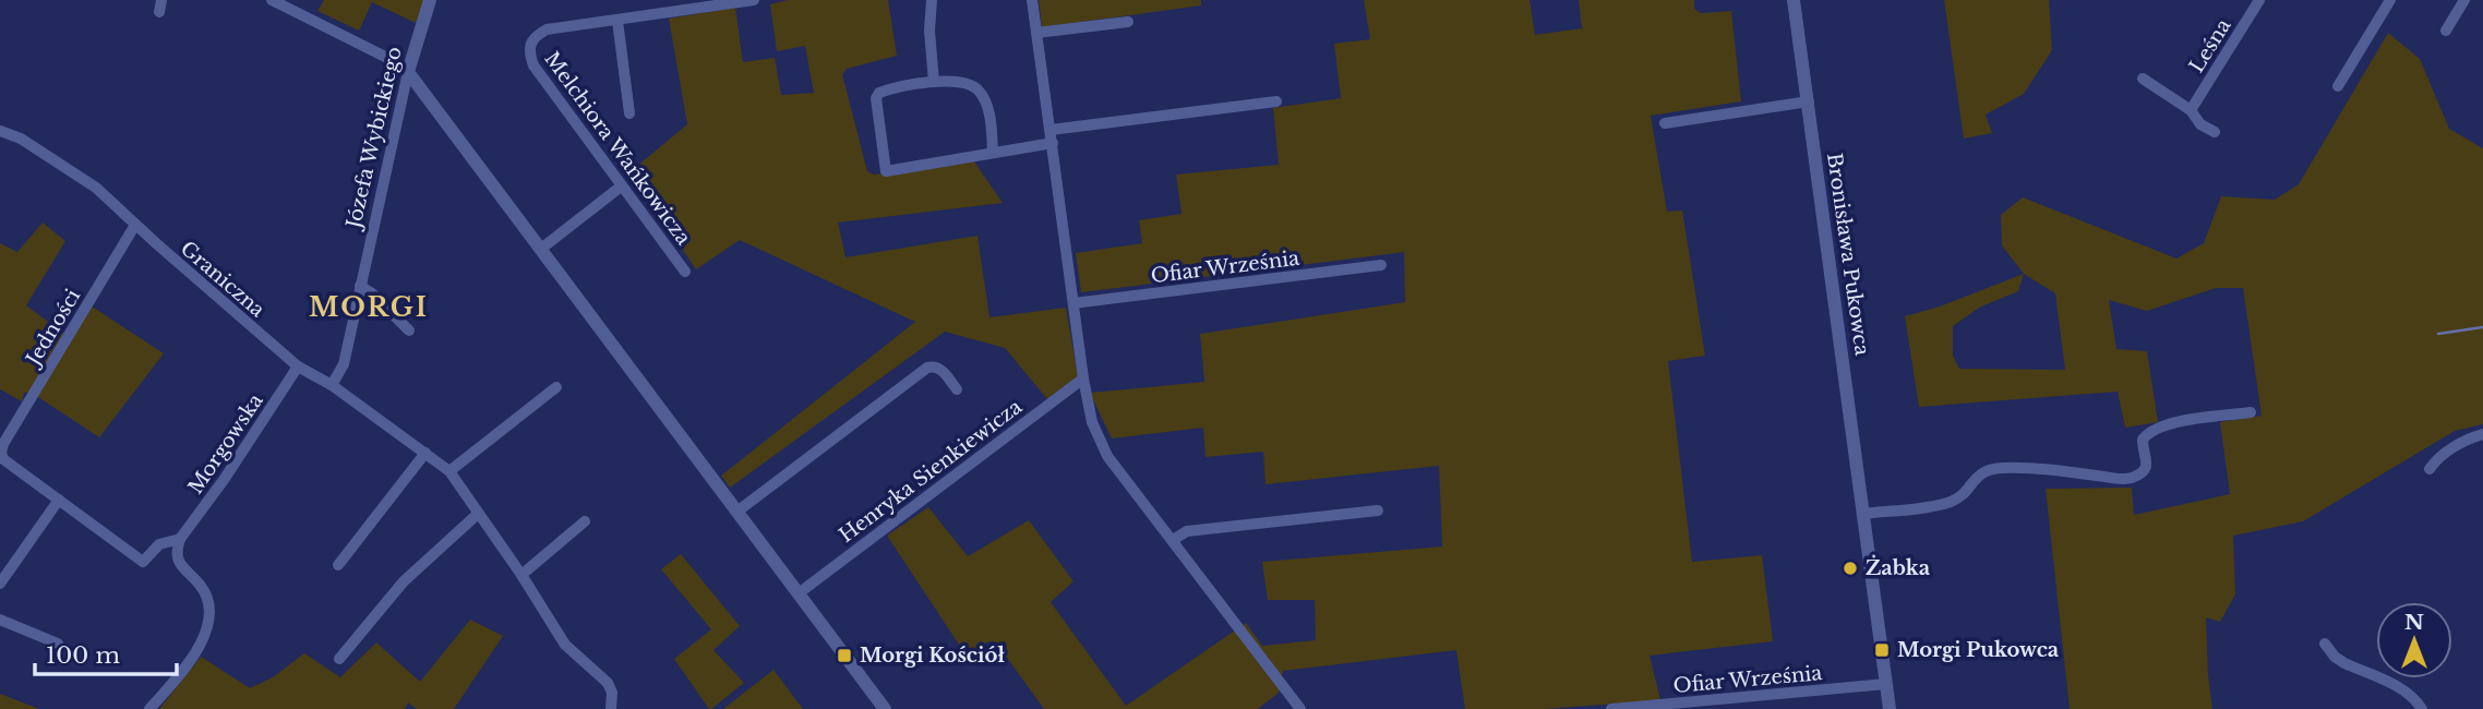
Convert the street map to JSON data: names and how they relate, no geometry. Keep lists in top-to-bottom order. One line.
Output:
{"streets":{"street":["Leśna","Józefa Wybickiego","Melchiora Wańkowicza","Bronisława Pukowca","Ofiar Września","Graniczna","Jedności","Morgowska","Henryka Sienkiewicza"]},"crossings":[["Józefa Wybickiego","Graniczna"],["Bronisława Pukowca","Ofiar Września"],["Graniczna","Jedności"],["Graniczna","Morgowska"],["Jedności","Morgowska"]],"districts":["MORGI"],"places":{"other":["Żabka"],"transit":["Morgi Pukowca","Morgi Kościół"]},"scale_bar":"100 m","north":"top"}
